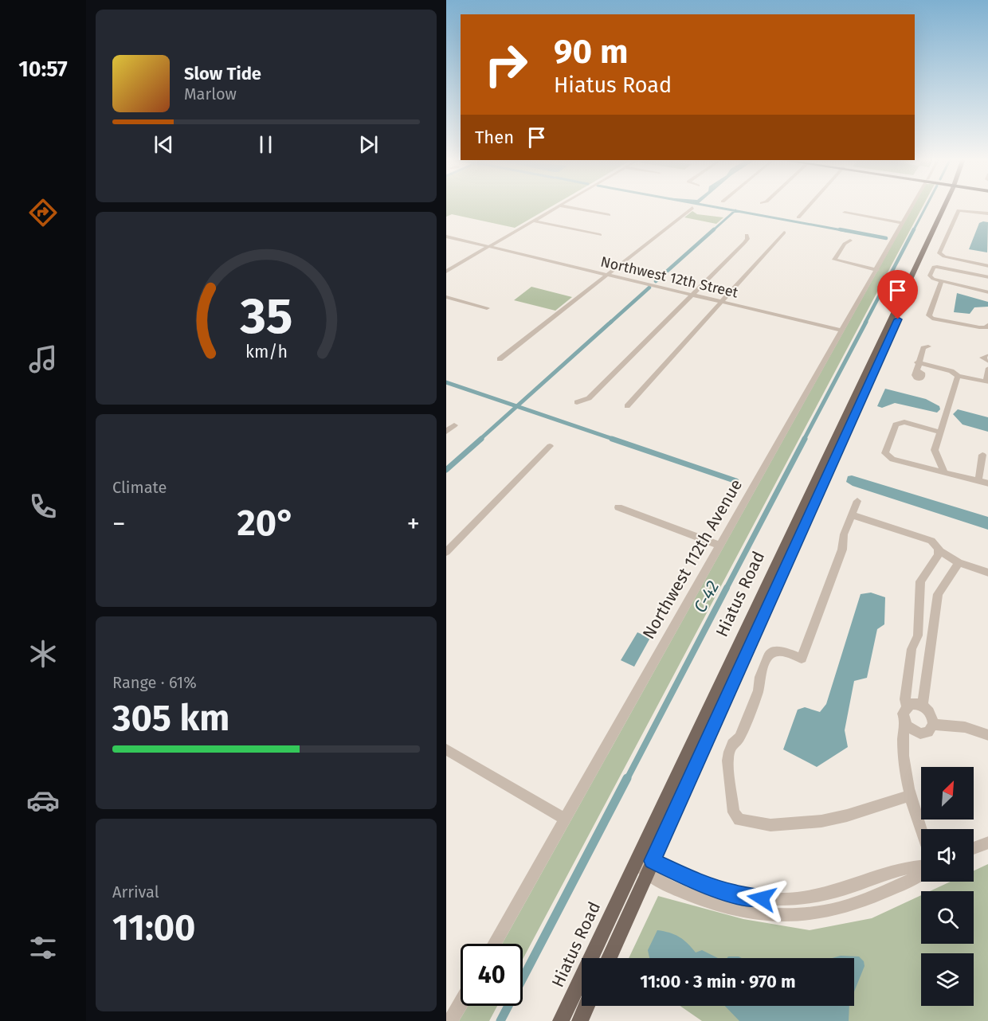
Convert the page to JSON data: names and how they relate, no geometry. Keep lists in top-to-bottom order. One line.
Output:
{"streets":{"main road":["Hiatus Road"],"street":["Northwest 12th Street","Northwest 112th Avenue"]},"crossings":[["Northwest 12th Street","Northwest 112th Avenue"]],"water":["C-42"],"north":"top right","page":{"tabs":"10:57","turn":["90 m","Hiatus Road"],"song":["Slow Tide","Marlow"],"then":"Then","tile":["Climate",["Range · 61%","305 km"],["Arrival","11:00"]],"heat":["−","20°","+"],"limit":"40","trip":"11:00 · 3 min · 970 m","gauge":["35","km/h"]}}
